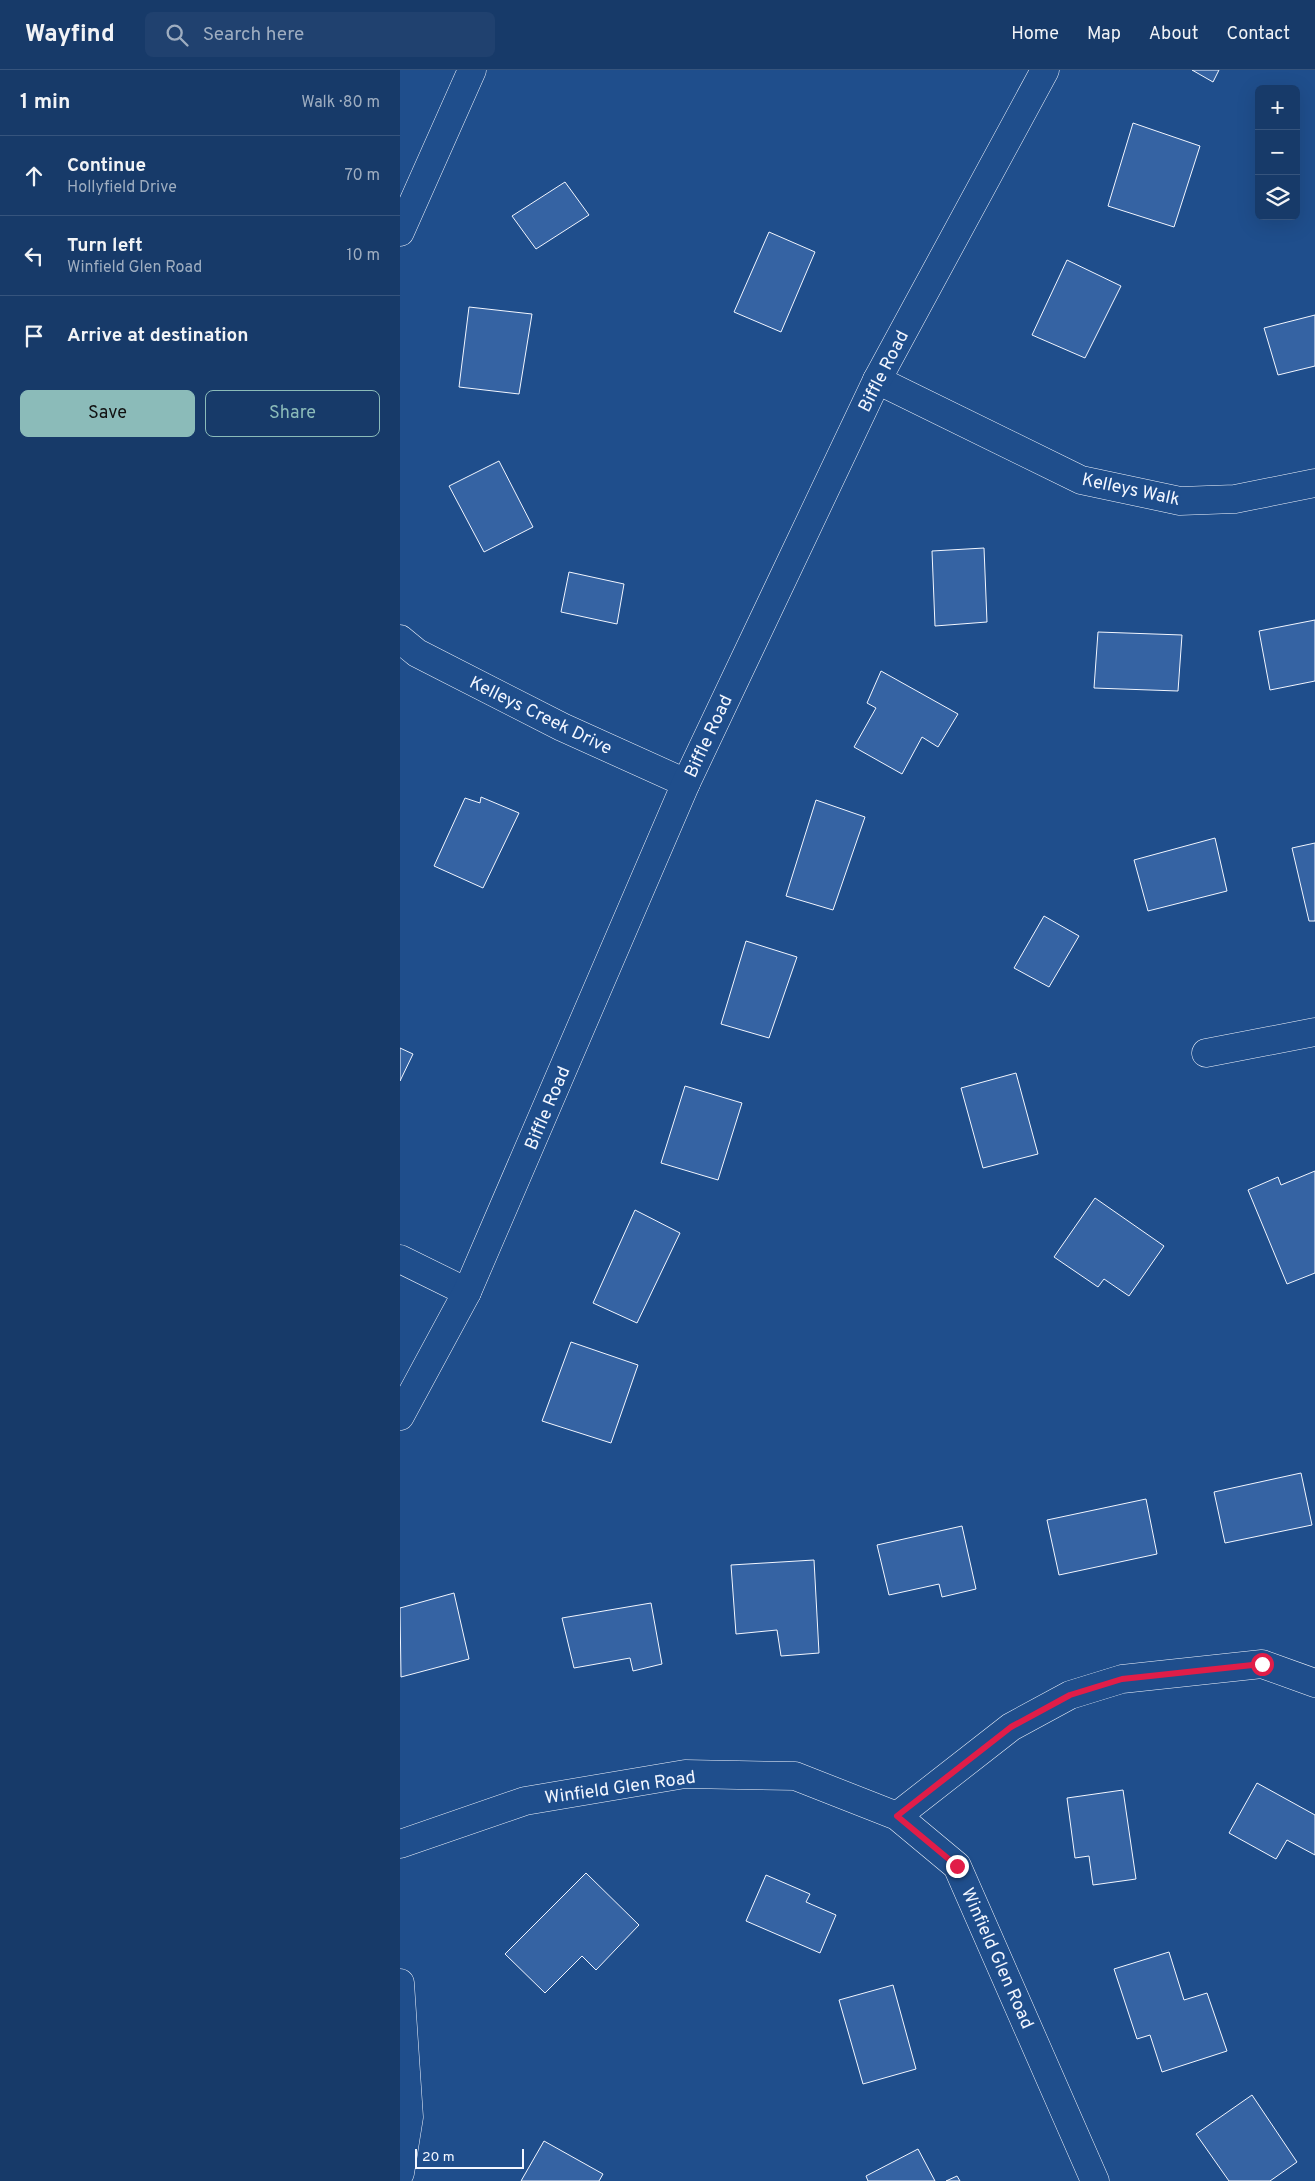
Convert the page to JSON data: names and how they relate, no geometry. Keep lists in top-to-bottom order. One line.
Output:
{"streets":{"street":["Biffle Road","Kelleys Walk","Kelleys Creek Drive","Winfield Glen Road"]},"crossings":[["Biffle Road","Kelleys Walk"],["Biffle Road","Kelleys Creek Drive"]],"scale_bar":"20 m","page":{"header":"Wayfind","search":"Search here","nav":["Home","Map","About","Contact"],"heading":["1 min","Walk · 80 m"],"map_buttons":["+","−"],"list":[["Continue","Hollyfield Drive","70 m"],["Turn left","Winfield Glen Road","10 m"],"Arrive at destination"],"buttons":["Save","Share"],"scale":"20 m"}}
